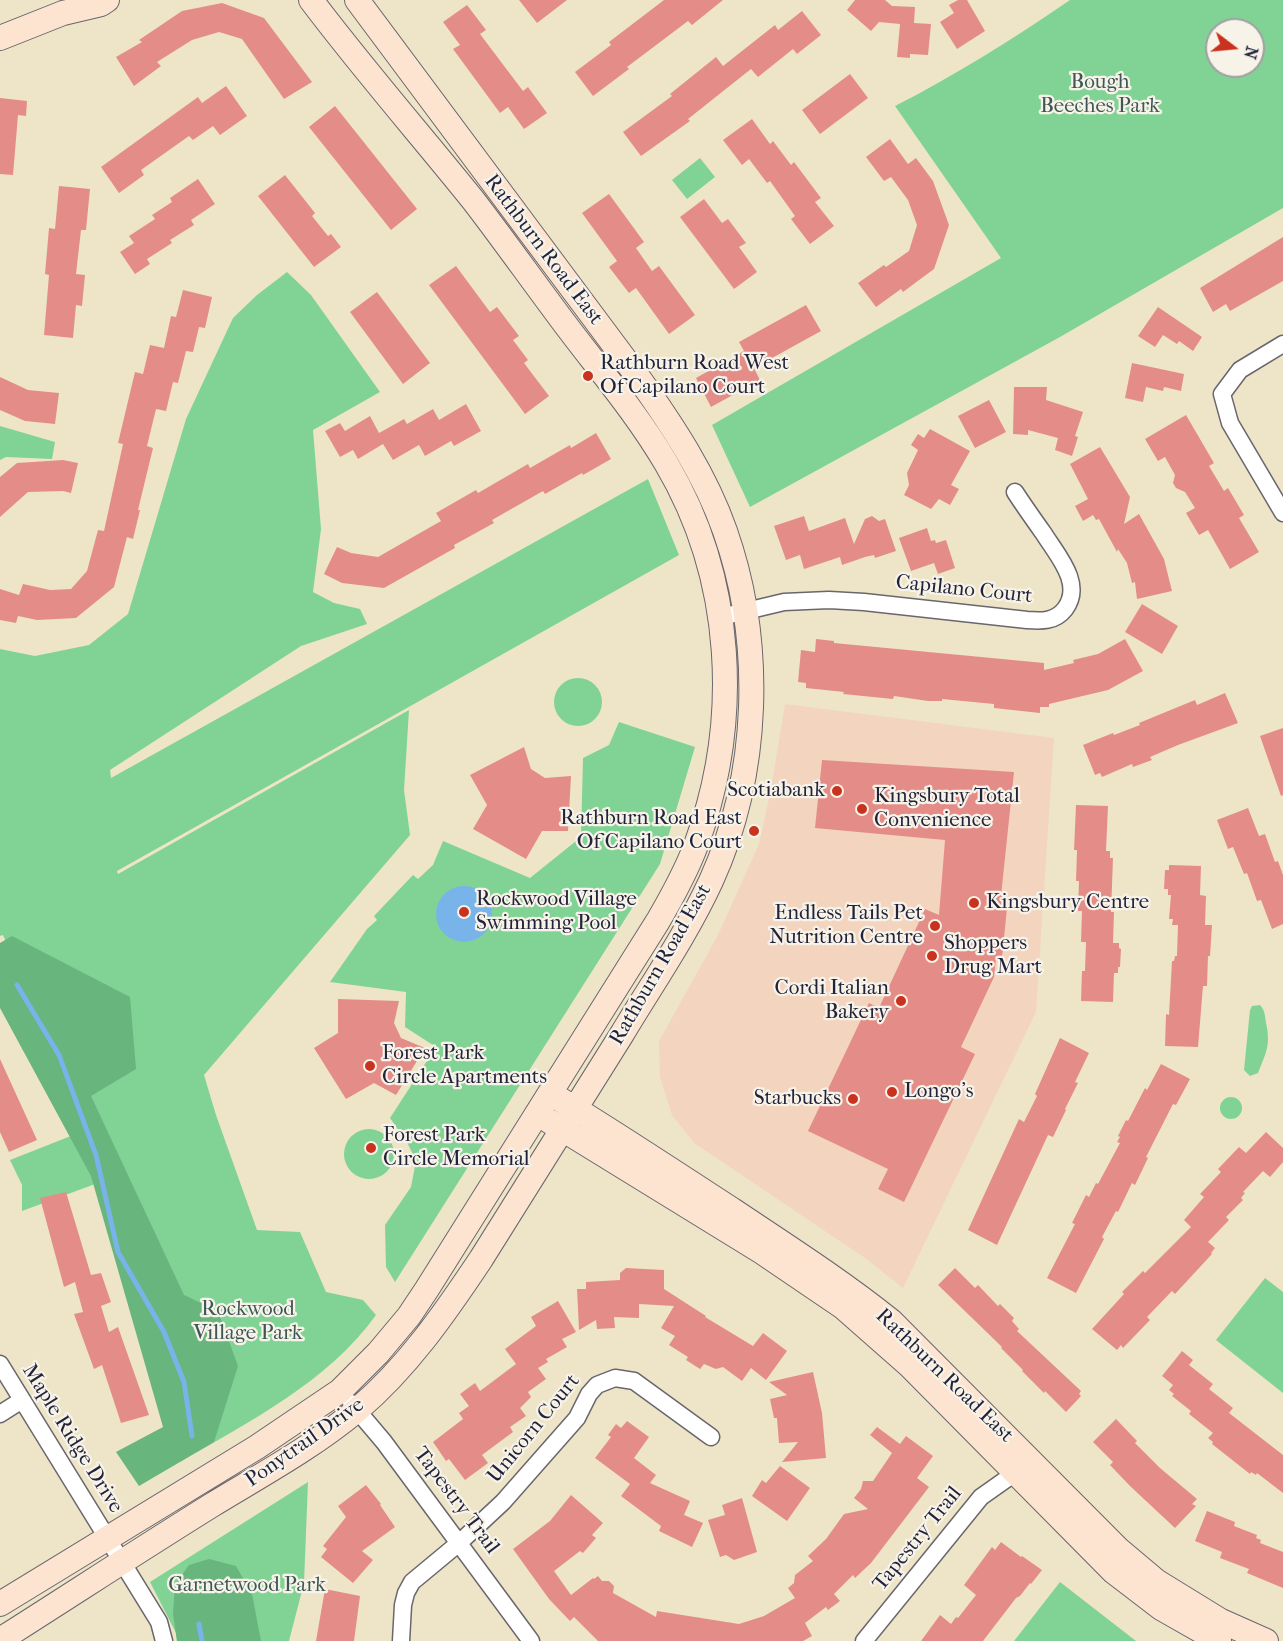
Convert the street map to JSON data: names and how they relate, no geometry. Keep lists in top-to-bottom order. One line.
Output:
{"streets":{"street":["Rathburn Road East","Capilano Court","Unicorn Court","Maple Ridge Drive","Ponytrail Drive","Tapestry Trail"]},"crossings":[["Rathburn Road East","Capilano Court"],["Rathburn Road East","Ponytrail Drive"],["Rathburn Road East","Tapestry Trail"],["Unicorn Court","Tapestry Trail"],["Maple Ridge Drive","Ponytrail Drive"],["Ponytrail Drive","Tapestry Trail"]],"parks":["Bough Beeches Park","Rockwood Village Park","Garnetwood Park"],"places":["Rathburn Road West Of Capilano Court","Scotiabank","Kingsbury Total Convenience","Rathburn Road East Of Capilano Court","Kingsbury Centre","Rockwood Village Swimming Pool","Endless Tails Pet Nutrition Centre","Shoppers Drug Mart","Cordi Italian Bakery","Forest Park Circle Apartments","Longo's","Starbucks","Forest Park Circle Memorial"],"north":"right"}
